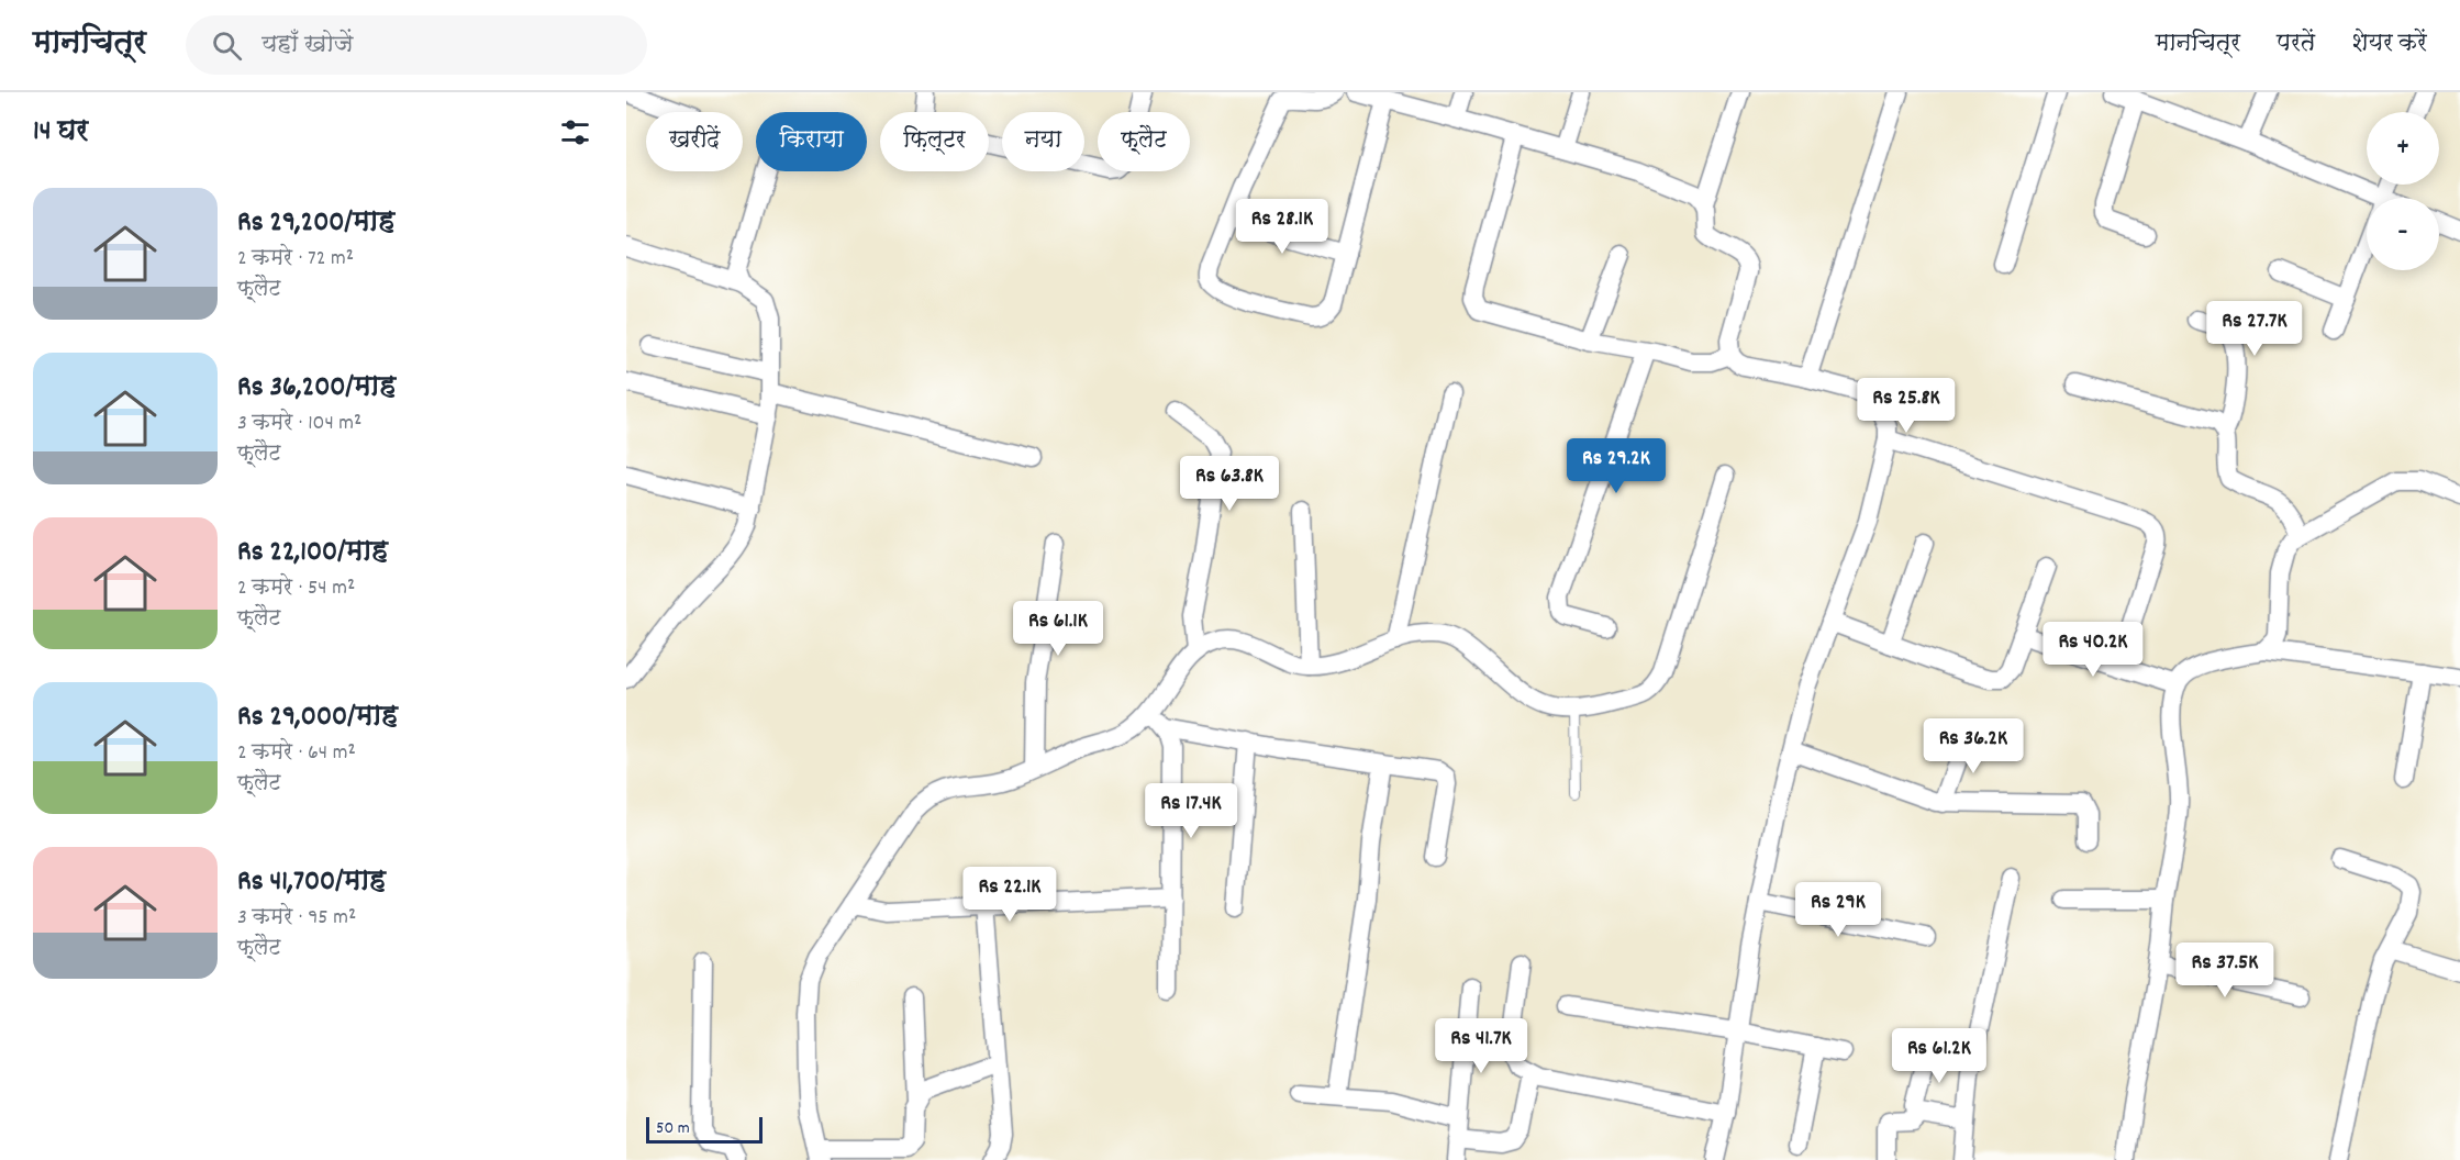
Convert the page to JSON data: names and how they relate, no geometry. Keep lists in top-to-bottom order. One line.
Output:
{"scale_bar":"50 m","page":{"header":"मानचित्र","search":"यहाँ खोजें","nav":["मानचित्र","परतें","शेयर करें"],"heading":"14 घर","map_buttons":["+","−"],"chip":["खरीदें","किराया","फ़िल्टर","नया","फ़्लैट"],"list":[{"name":"Rs 29,200/माह","note":"2 कमरे · 72 m² · फ़्लैट"},{"name":"Rs 36,200/माह","note":"3 कमरे · 104 m² · फ़्लैट"},{"name":"Rs 22,100/माह","note":"2 कमरे · 54 m² · फ़्लैट"},{"name":"Rs 29,000/माह","note":"2 कमरे · 64 m² · फ़्लैट"},{"name":"Rs 41,700/माह","note":"3 कमरे · 95 m² · फ़्लैट"}],"price":["Rs 28.1K","Rs 27.7K","Rs 25.8K","Rs 29.2K","Rs 63.8K","Rs 61.1K","Rs 40.2K","Rs 36.2K","Rs 17.4K","Rs 22.1K","Rs 29K","Rs 37.5K","Rs 41.7K","Rs 61.2K"],"scale":"50 m"}}
